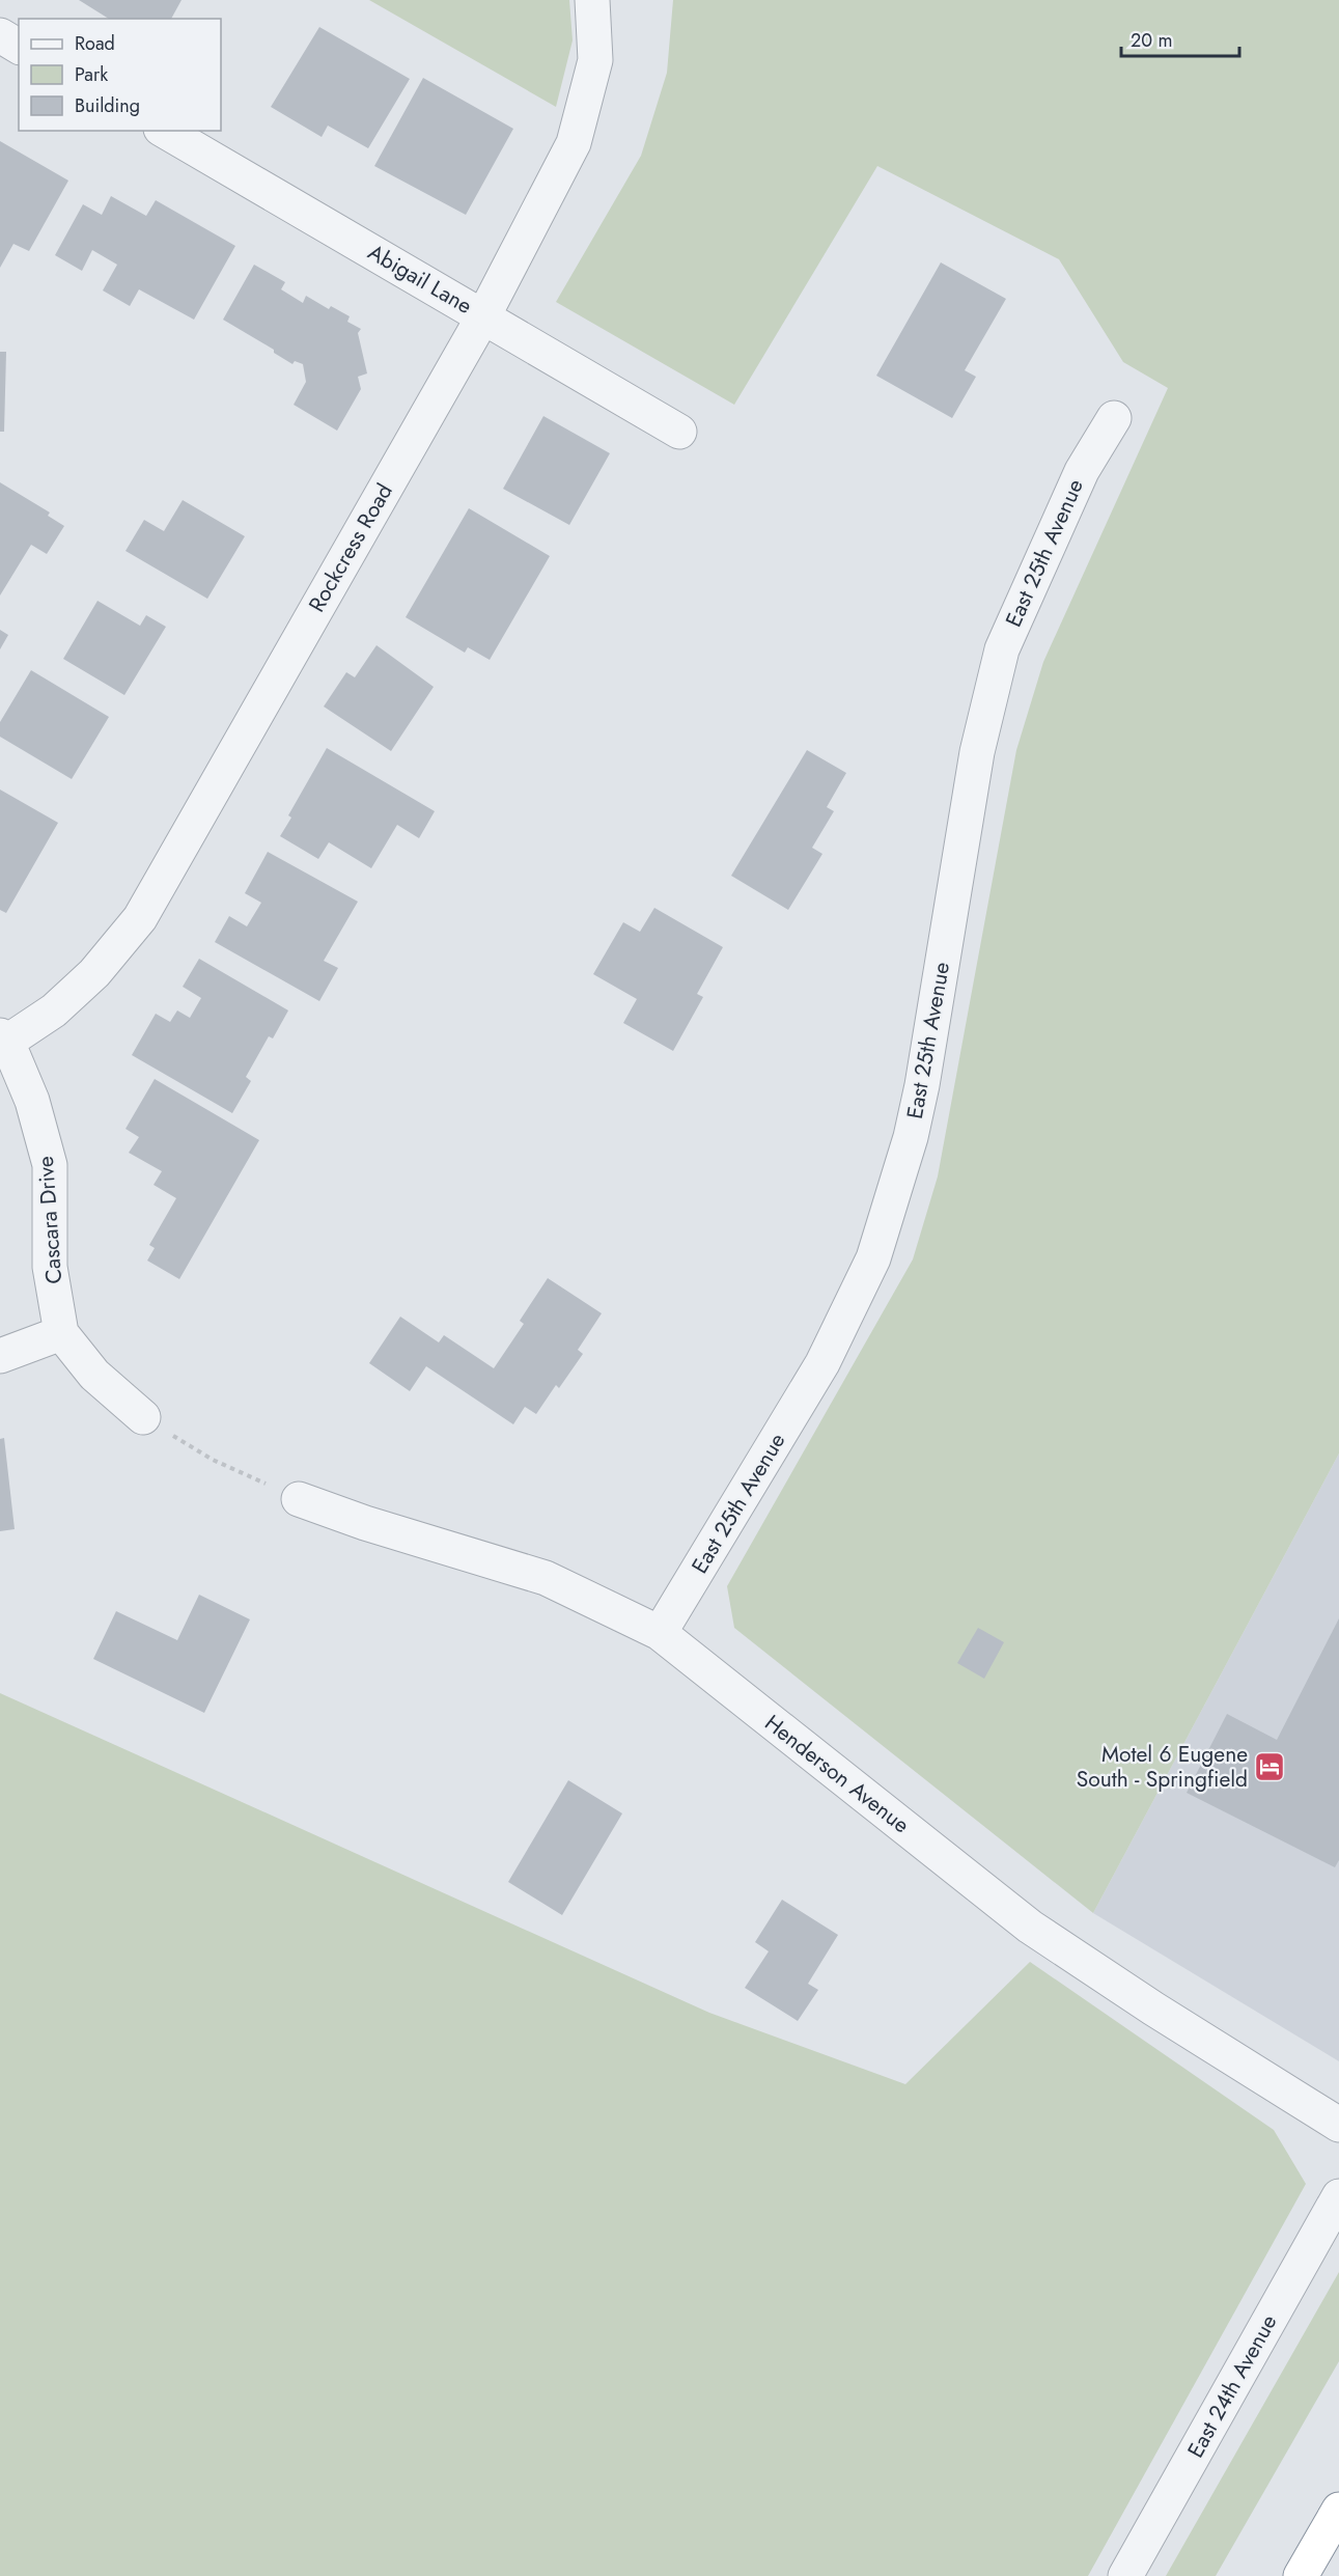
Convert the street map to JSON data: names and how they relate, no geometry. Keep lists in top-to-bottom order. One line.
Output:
{"streets":{"street":["Abigail Lane","Rockcress Road","East 25th Avenue","Cascara Drive","Henderson Avenue","East 24th Avenue"]},"crossings":[["Abigail Lane","Rockcress Road"],["Rockcress Road","Cascara Drive"],["East 25th Avenue","Henderson Avenue"]],"places":{"hotel":["Motel 6 Eugene South - Springfield"]},"legend":["Road","Park","Building"],"scale_bar":"20 m"}
